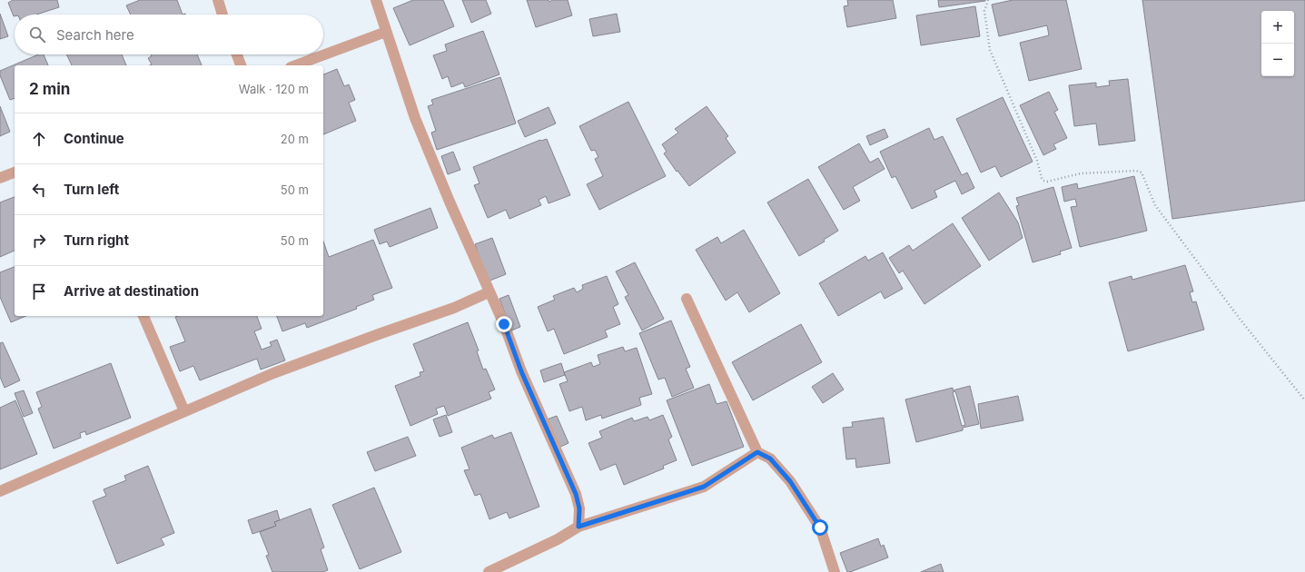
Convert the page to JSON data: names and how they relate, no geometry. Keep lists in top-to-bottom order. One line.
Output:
{"page":{"map_buttons":["+","−"],"search":"Search here","heading":["2 min","Walk · 120 m"],"list":[["Continue","20 m"],["Turn left","50 m"],["Turn right","50 m"],"Arrive at destination"]}}
